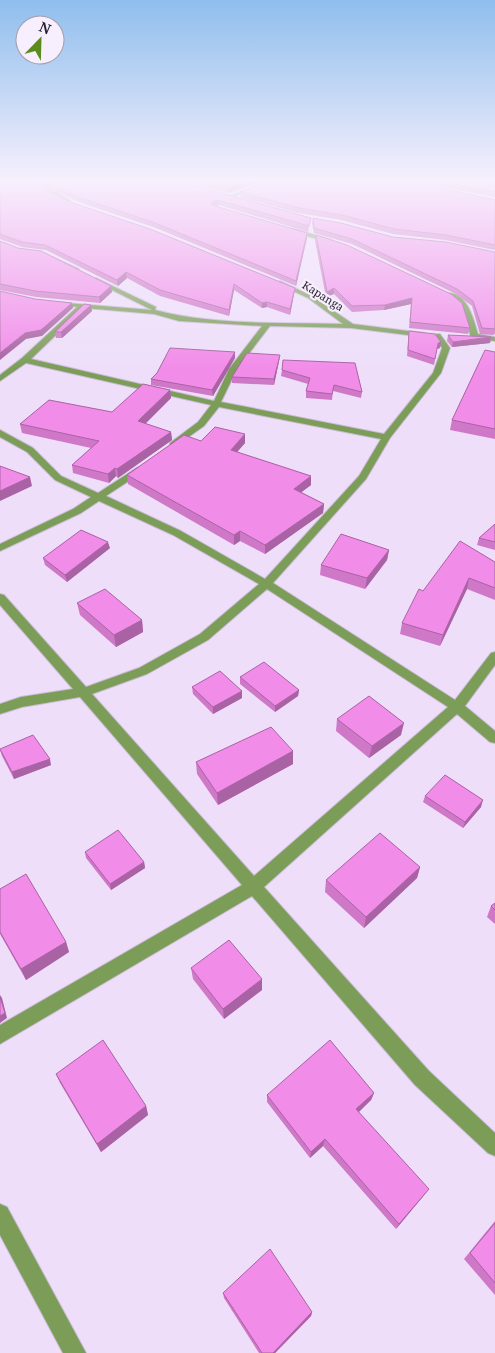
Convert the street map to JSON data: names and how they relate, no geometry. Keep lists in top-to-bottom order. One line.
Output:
{"streets":{"street":["Kapanga"]},"north":"top right"}
